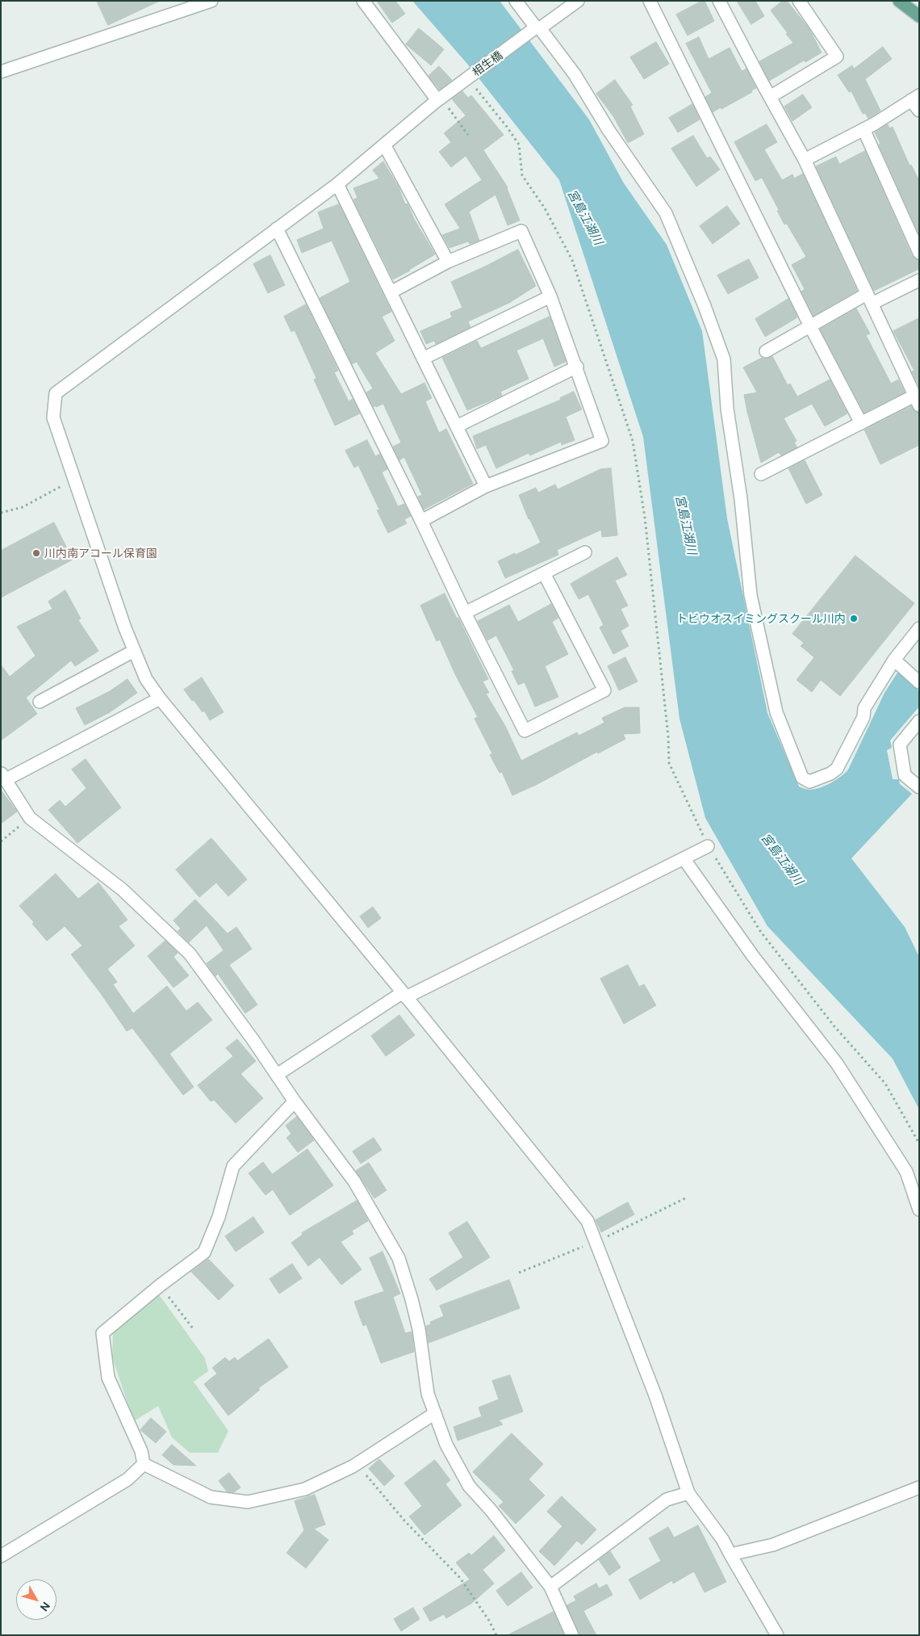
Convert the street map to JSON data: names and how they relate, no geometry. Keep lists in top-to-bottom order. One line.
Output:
{"streets":{"street":["相生橋"]},"water":["宮島江湖川"],"places":["川内南アコール保育園","トビウオスイミングスクール川内"],"north":"bottom right"}
